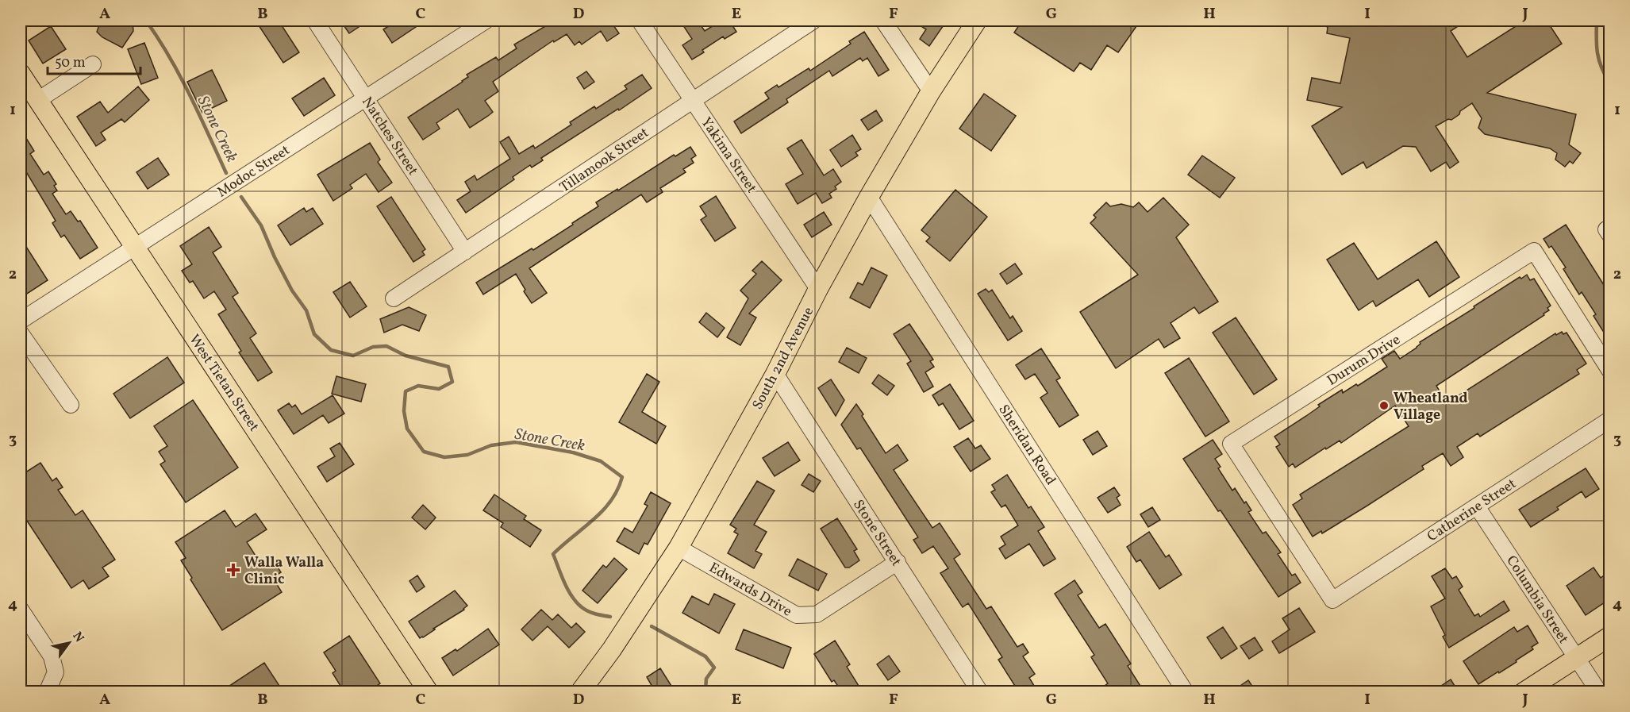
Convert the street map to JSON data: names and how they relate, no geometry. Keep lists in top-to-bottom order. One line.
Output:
{"streets":{"main road":["South 2nd Avenue","West Tietan Street"],"street":["Natches Street","Yakima Street","Tillamook Street","Modoc Street","Durum Drive","Sheridan Road","Catherine Street","Stone Street","Edwards Drive","Columbia Street"]},"crossings":[["Natches Street","Tillamook Street"],["Natches Street","Modoc Street"],["Yakima Street","Tillamook Street"],["Yakima Street","South 2nd Avenue"],["Modoc Street","West Tietan Street"],["South 2nd Avenue","Sheridan Road"],["South 2nd Avenue","Stone Street"],["South 2nd Avenue","Edwards Drive"],["Durum Drive","Catherine Street"],["Catherine Street","Columbia Street"],["Stone Street","Edwards Drive"]],"water":["Stone Creek"],"places":{"other":["Wheatland Village"],"health":["Walla Walla Clinic"]},"scale_bar":"50 m","north":"top right","grid":{"columns":["A","B","C","D","E","F","G","H","I","J"],"rows":["1","2","3","4"]}}
